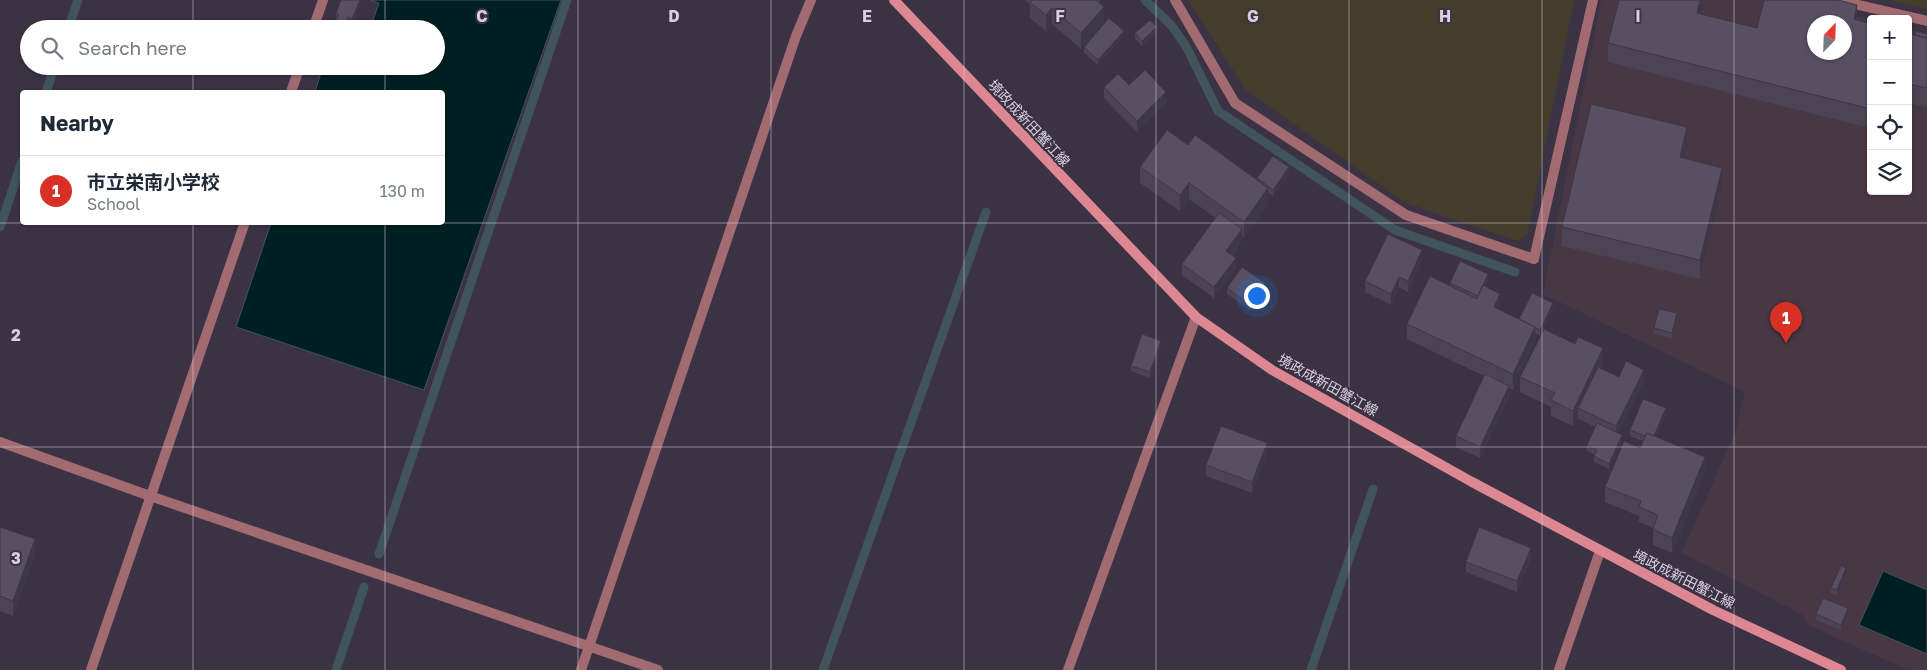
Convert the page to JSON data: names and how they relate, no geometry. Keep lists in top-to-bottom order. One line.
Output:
{"streets":{"main road":["境政成新田蟹江線"]},"north":"top right","page":{"map_buttons":["+","−"],"search":"Search here","heading":"Nearby","list":[{"mark":"1","name":"市立栄南小学校","note":"School","value":"130 m"}],"pins":"1"},"grid":{"columns":["C","D","E","F","G","H","I"],"rows":["2","3"]}}
